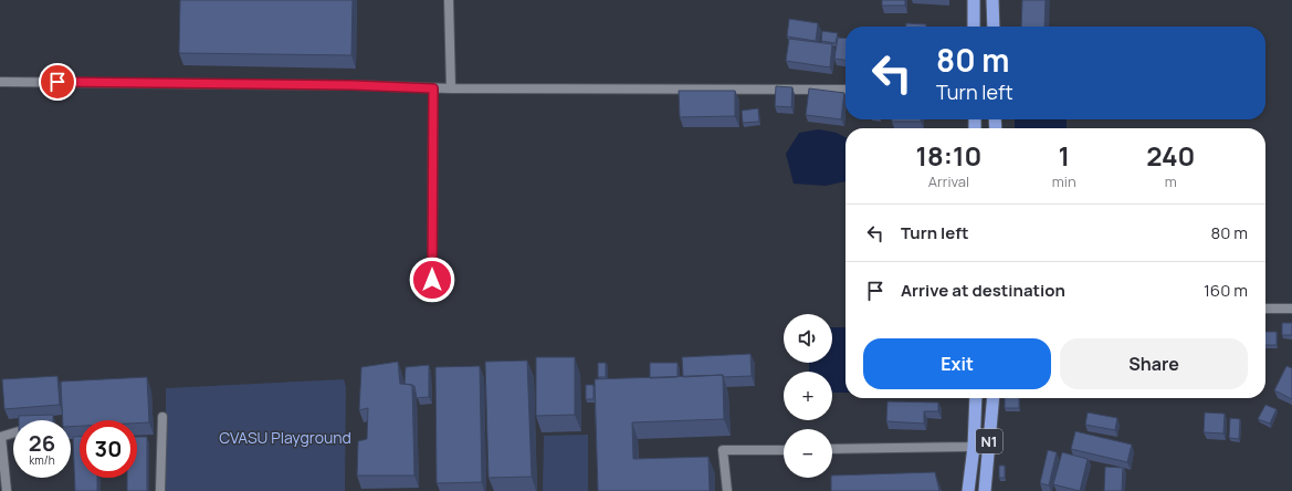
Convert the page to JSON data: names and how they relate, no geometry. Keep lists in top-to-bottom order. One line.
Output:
{"streets":{"highway":["N1"]},"parks":["CVASU Playground"],"page":{"turn":["80 m","Turn left"],"eta":["18:10","Arrival","1","min","240","m"],"list":[{"name":"Turn left","value":"80 m"},{"name":"Arrive at destination","value":"160 m"}],"map_buttons":["+","−"],"buttons":["Exit","Share"],"speed":"26 km/h","limit":"30"}}
